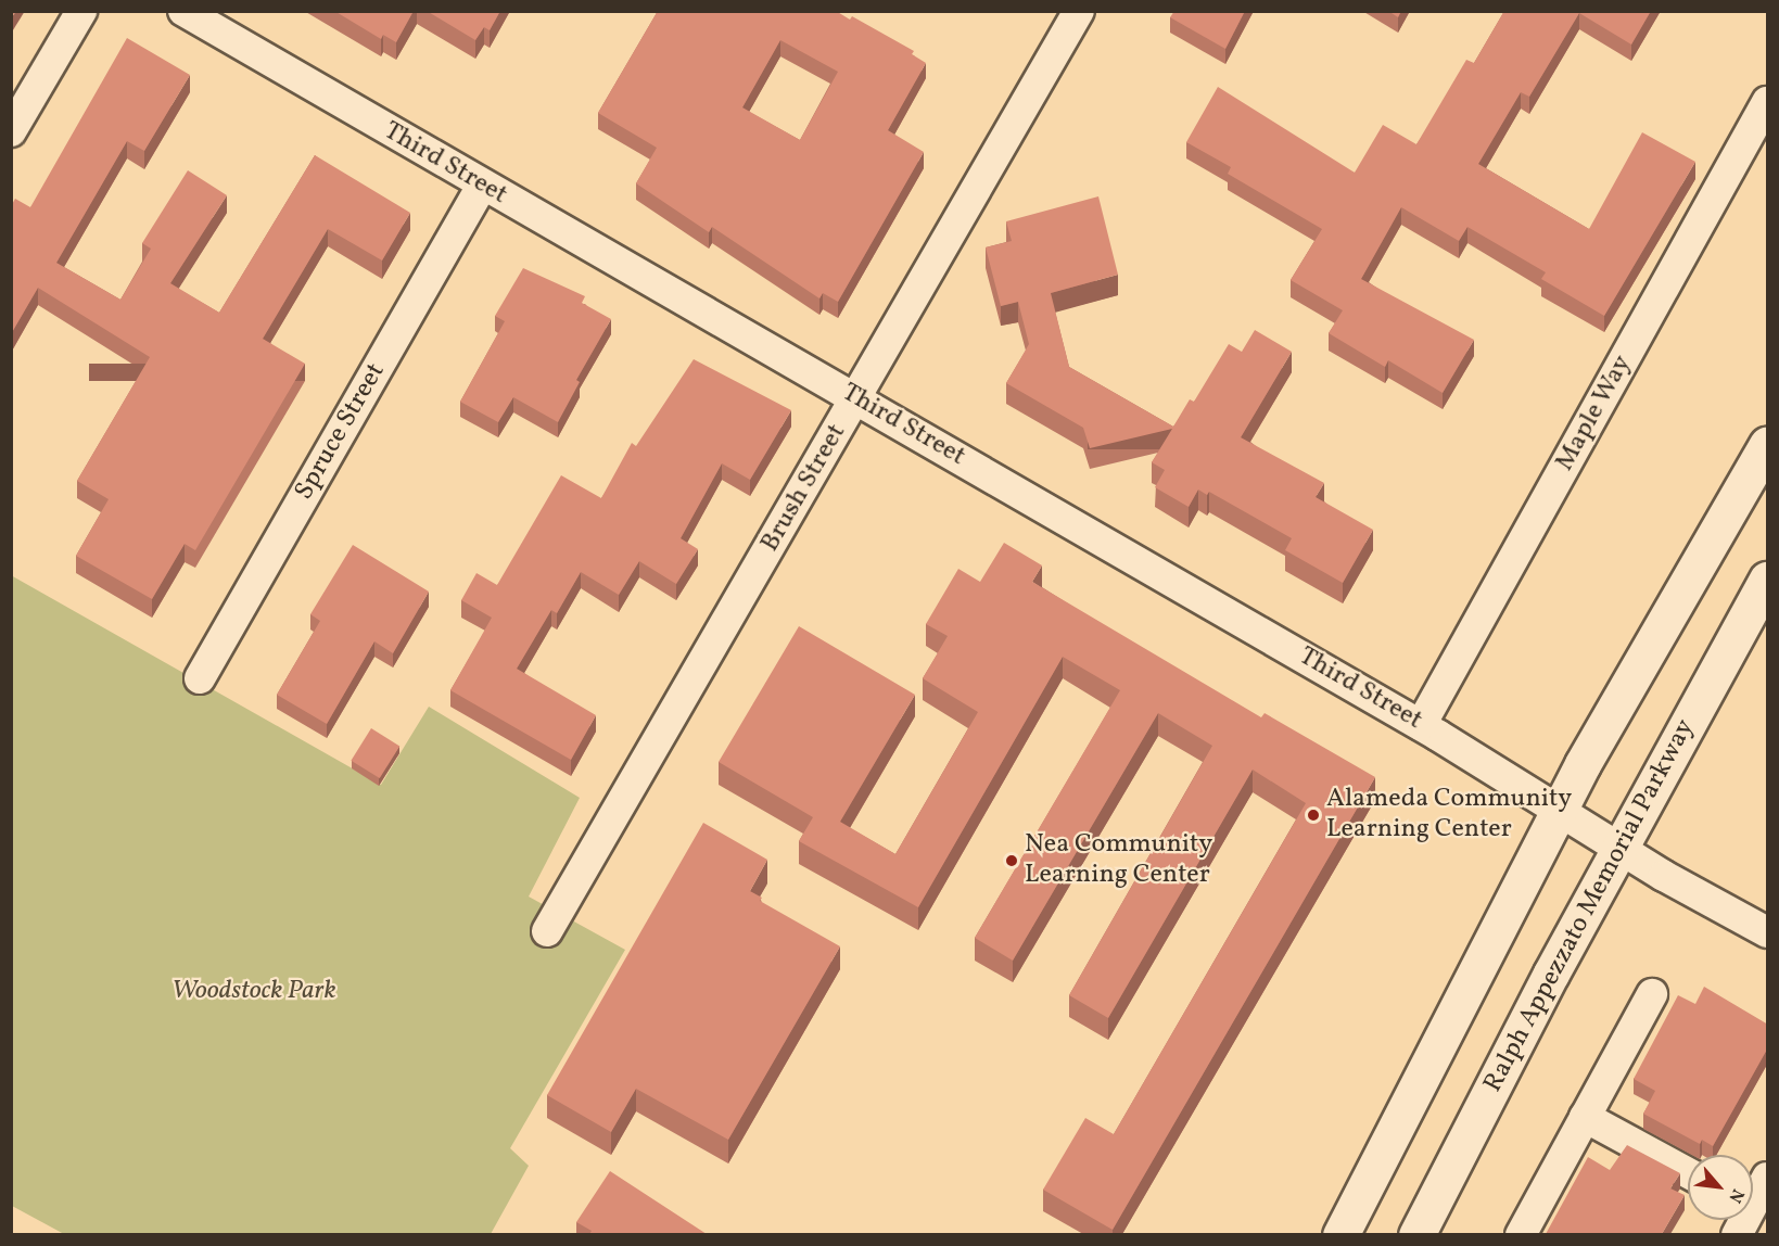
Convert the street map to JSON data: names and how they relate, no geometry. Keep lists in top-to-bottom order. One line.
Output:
{"streets":{"street":["Third Street","Maple Way","Spruce Street","Brush Street","Ralph Appezzato Memorial Parkway"]},"crossings":[["Third Street","Maple Way"],["Third Street","Spruce Street"],["Third Street","Brush Street"],["Third Street","Ralph Appezzato Memorial Parkway"]],"parks":["Woodstock Park"],"places":["Alameda Community Learning Center","Nea Community Learning Center"],"north":"bottom right"}
